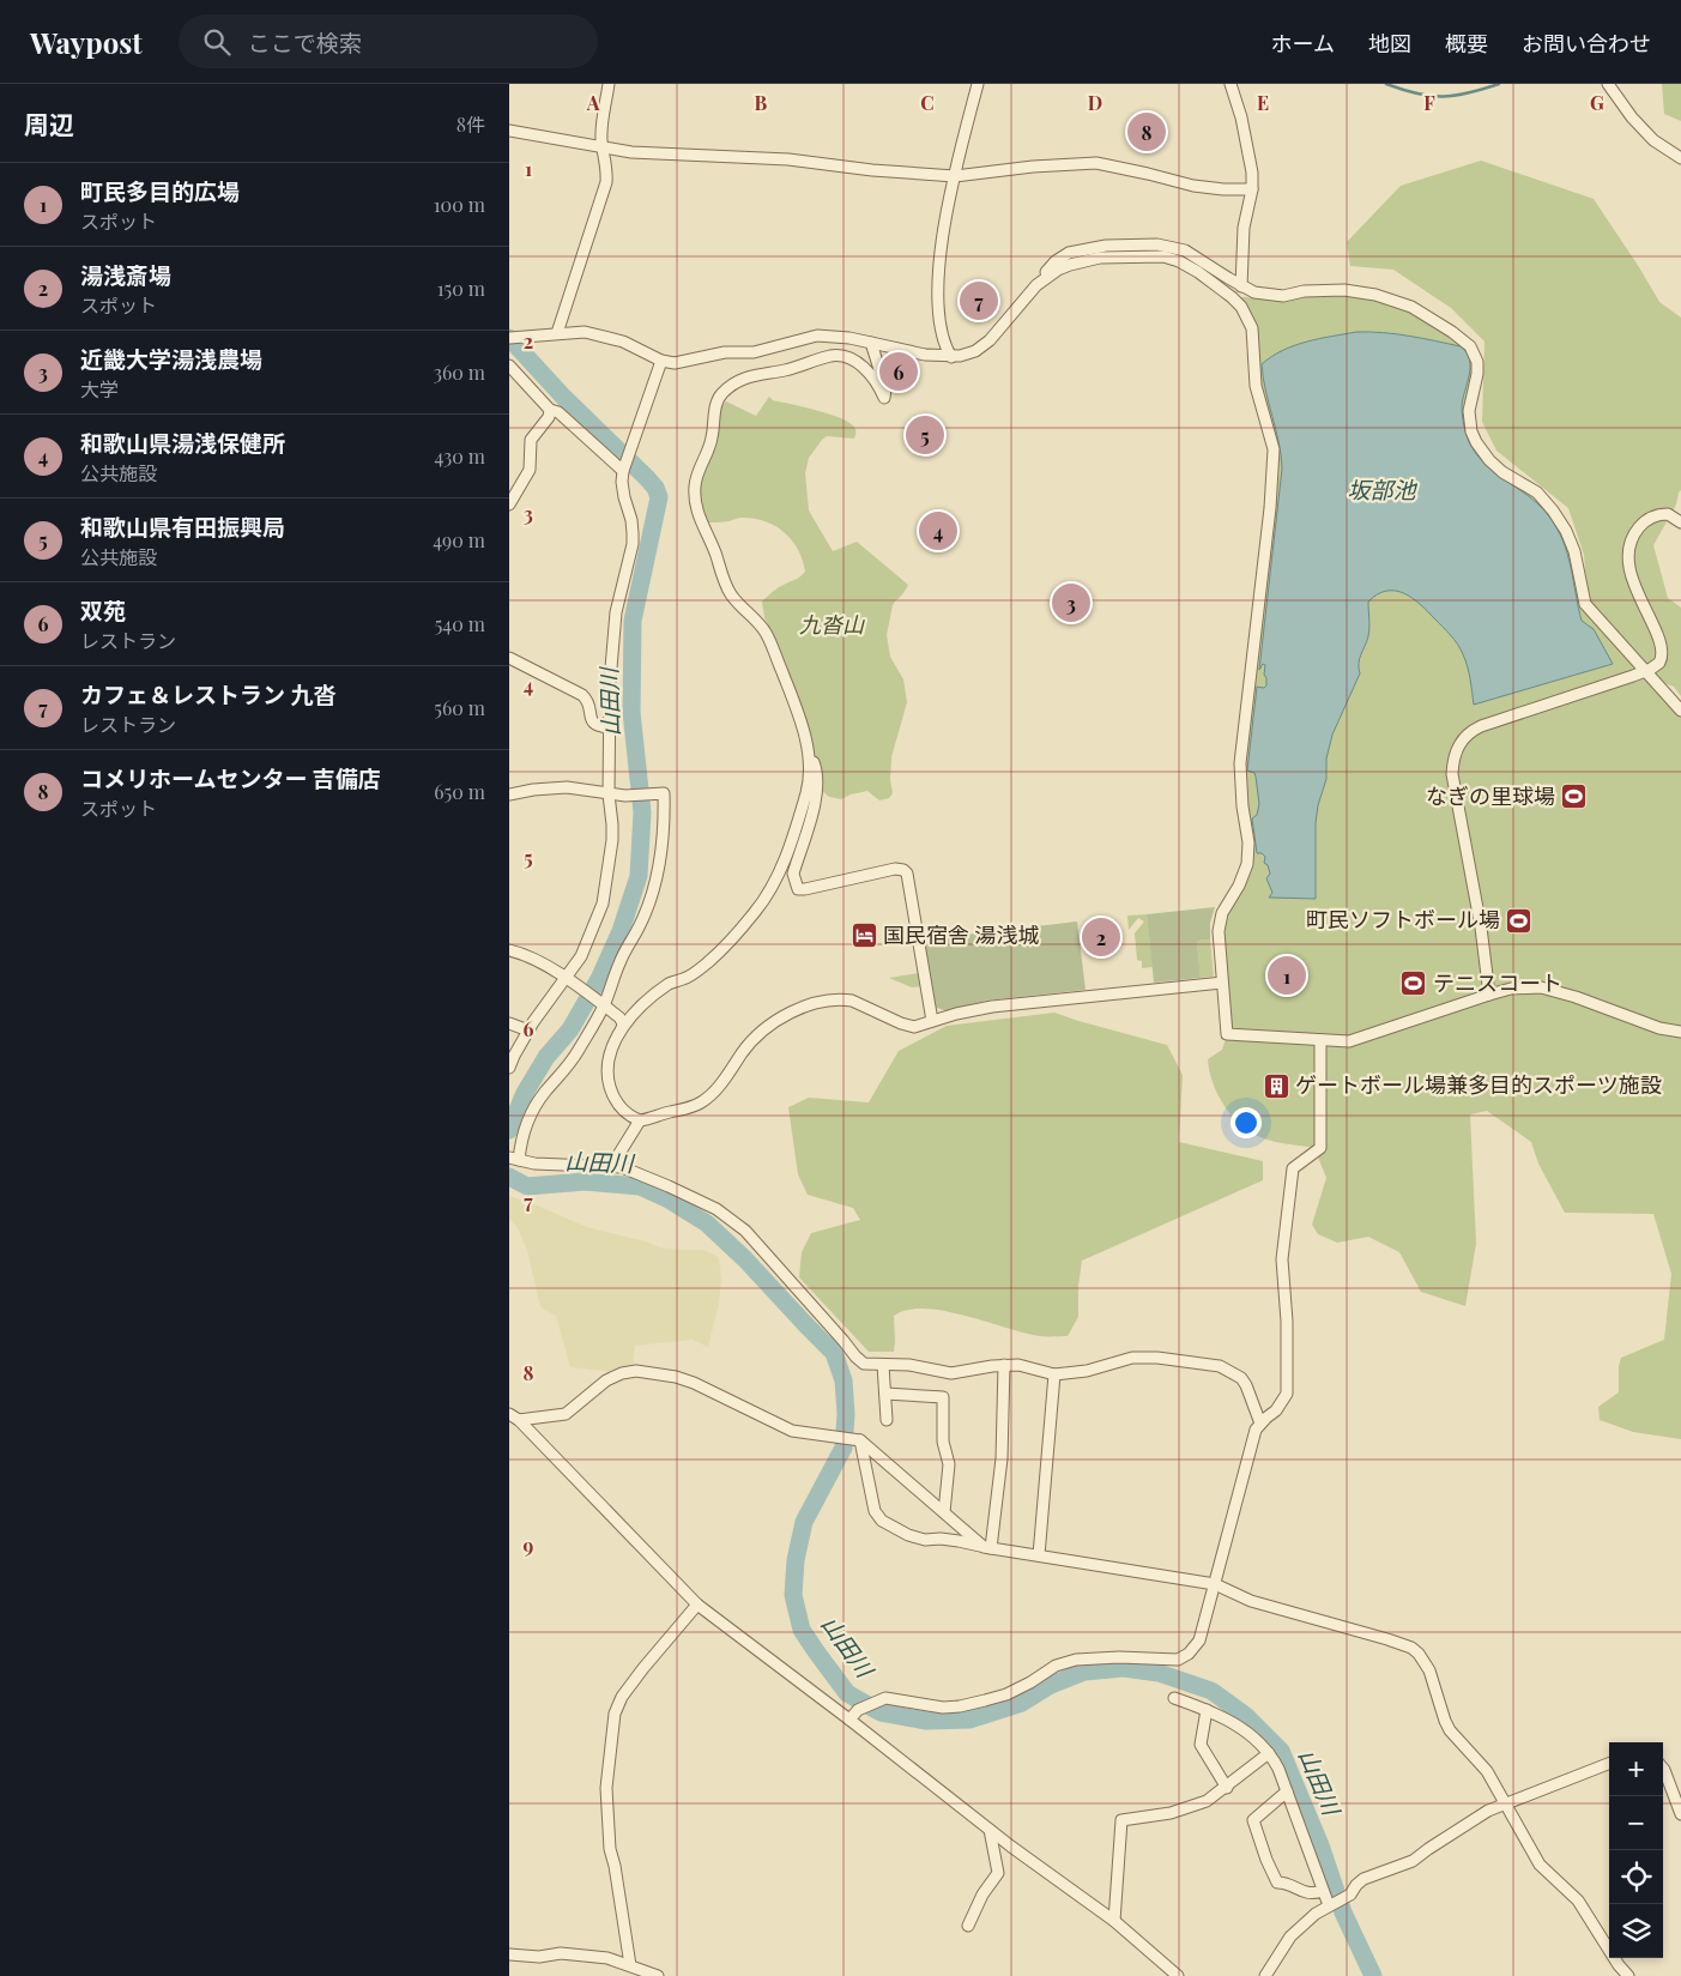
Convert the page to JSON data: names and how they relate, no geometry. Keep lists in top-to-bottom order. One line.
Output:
{"water":["坂部池","山田川"],"parks":["九沓山"],"places":{"sports":["なぎの里球場","町民ソフトボール場","テニスコート"],"hotel":["国民宿舎 湯浅城"],"building":["ゲートボール場兼多目的スポーツ施設"]},"page":{"header":"Waypost","search":"ここで検索","nav":["ホーム","地図","概要","お問い合わせ"],"heading":["周辺","8件"],"pins":["8","7","6","5","4","3","2","1"],"list":[{"mark":"1","name":"町民多目的広場","note":"スポット","value":"100 m"},{"mark":"2","name":"湯浅斎場","note":"スポット","value":"150 m"},{"mark":"3","name":"近畿大学湯浅農場","note":"大学","value":"360 m"},{"mark":"4","name":"和歌山県湯浅保健所","note":"公共施設","value":"430 m"},{"mark":"5","name":"和歌山県有田振興局","note":"公共施設","value":"490 m"},{"mark":"6","name":"双苑","note":"レストラン","value":"540 m"},{"mark":"7","name":"カフェ＆レストラン 九沓","note":"レストラン","value":"560 m"},{"mark":"8","name":"コメリホームセンター 吉備店","note":"スポット","value":"650 m"}],"map_buttons":["+","−"]},"grid":{"columns":["A","B","C","D","E","F","G"],"rows":["1","2","3","4","5","6","7","8","9"]}}
